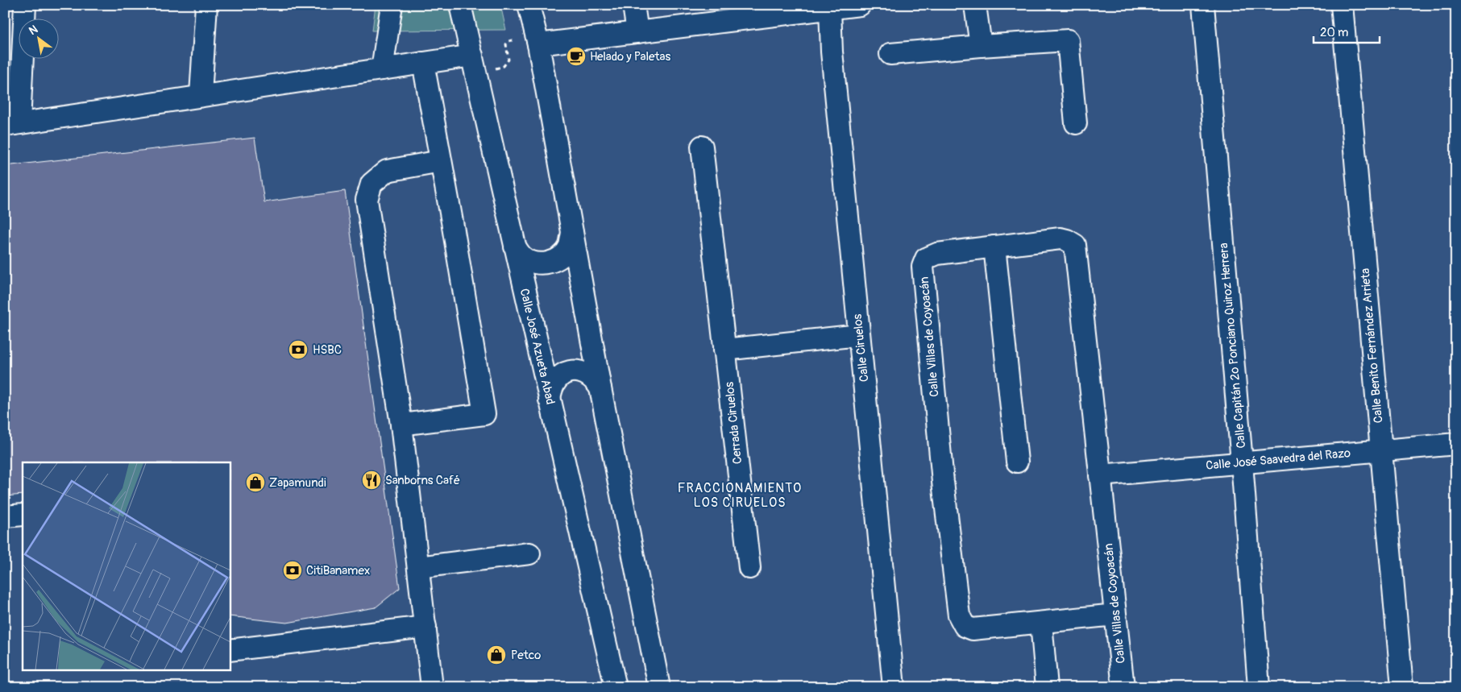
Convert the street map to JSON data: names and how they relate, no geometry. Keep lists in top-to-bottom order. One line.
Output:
{"streets":{"street":["Calle Villas de Coyoacán","Calle Capitán 2º Ponciano Quiroz Herrera","Calle Benito Fernández Arrieta","Calle José Azueta Abad","Calle Ciruelos","Cerrada Ciruelos","Calle José Saavedra del Razo"]},"crossings":[["Calle Villas de Coyoacán","Calle José Saavedra del Razo"],["Calle Capitán 2º Ponciano Quiroz Herrera","Calle José Saavedra del Razo"],["Calle Benito Fernández Arrieta","Calle José Saavedra del Razo"]],"districts":["FRACCIONAMIENTO LOS CIRUELOS"],"places":{"cafe":["Helado y Paletas"],"bank":["HSBC","CitiBanamex"],"restaurant":["Sanborns Café"],"shop":["Zapamundi","Petco"]},"scale_bar":"20 m","north":"top left"}
